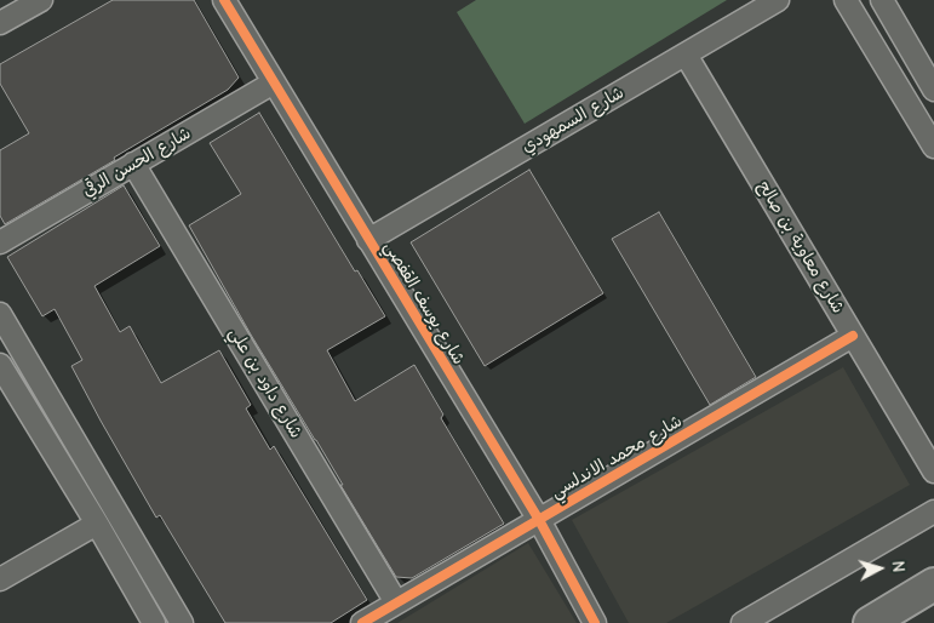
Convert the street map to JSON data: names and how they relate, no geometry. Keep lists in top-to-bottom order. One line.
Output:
{"streets":{"street":["شارع السمهودي","شارع الحسن الرقي","شارع معاوية بن صالح","شارع يوسف القفصي","شارع داود بن علي","شارع محمد الاندلسي"]},"crossings":[["شارع السمهودي","شارع معاوية بن صالح"],["شارع السمهودي","شارع يوسف القفصي"],["شارع الحسن الرقي","شارع يوسف القفصي"],["شارع الحسن الرقي","شارع داود بن علي"],["شارع معاوية بن صالح","شارع محمد الاندلسي"],["شارع يوسف القفصي","شارع محمد الاندلسي"],["شارع داود بن علي","شارع محمد الاندلسي"]],"north":"right"}
